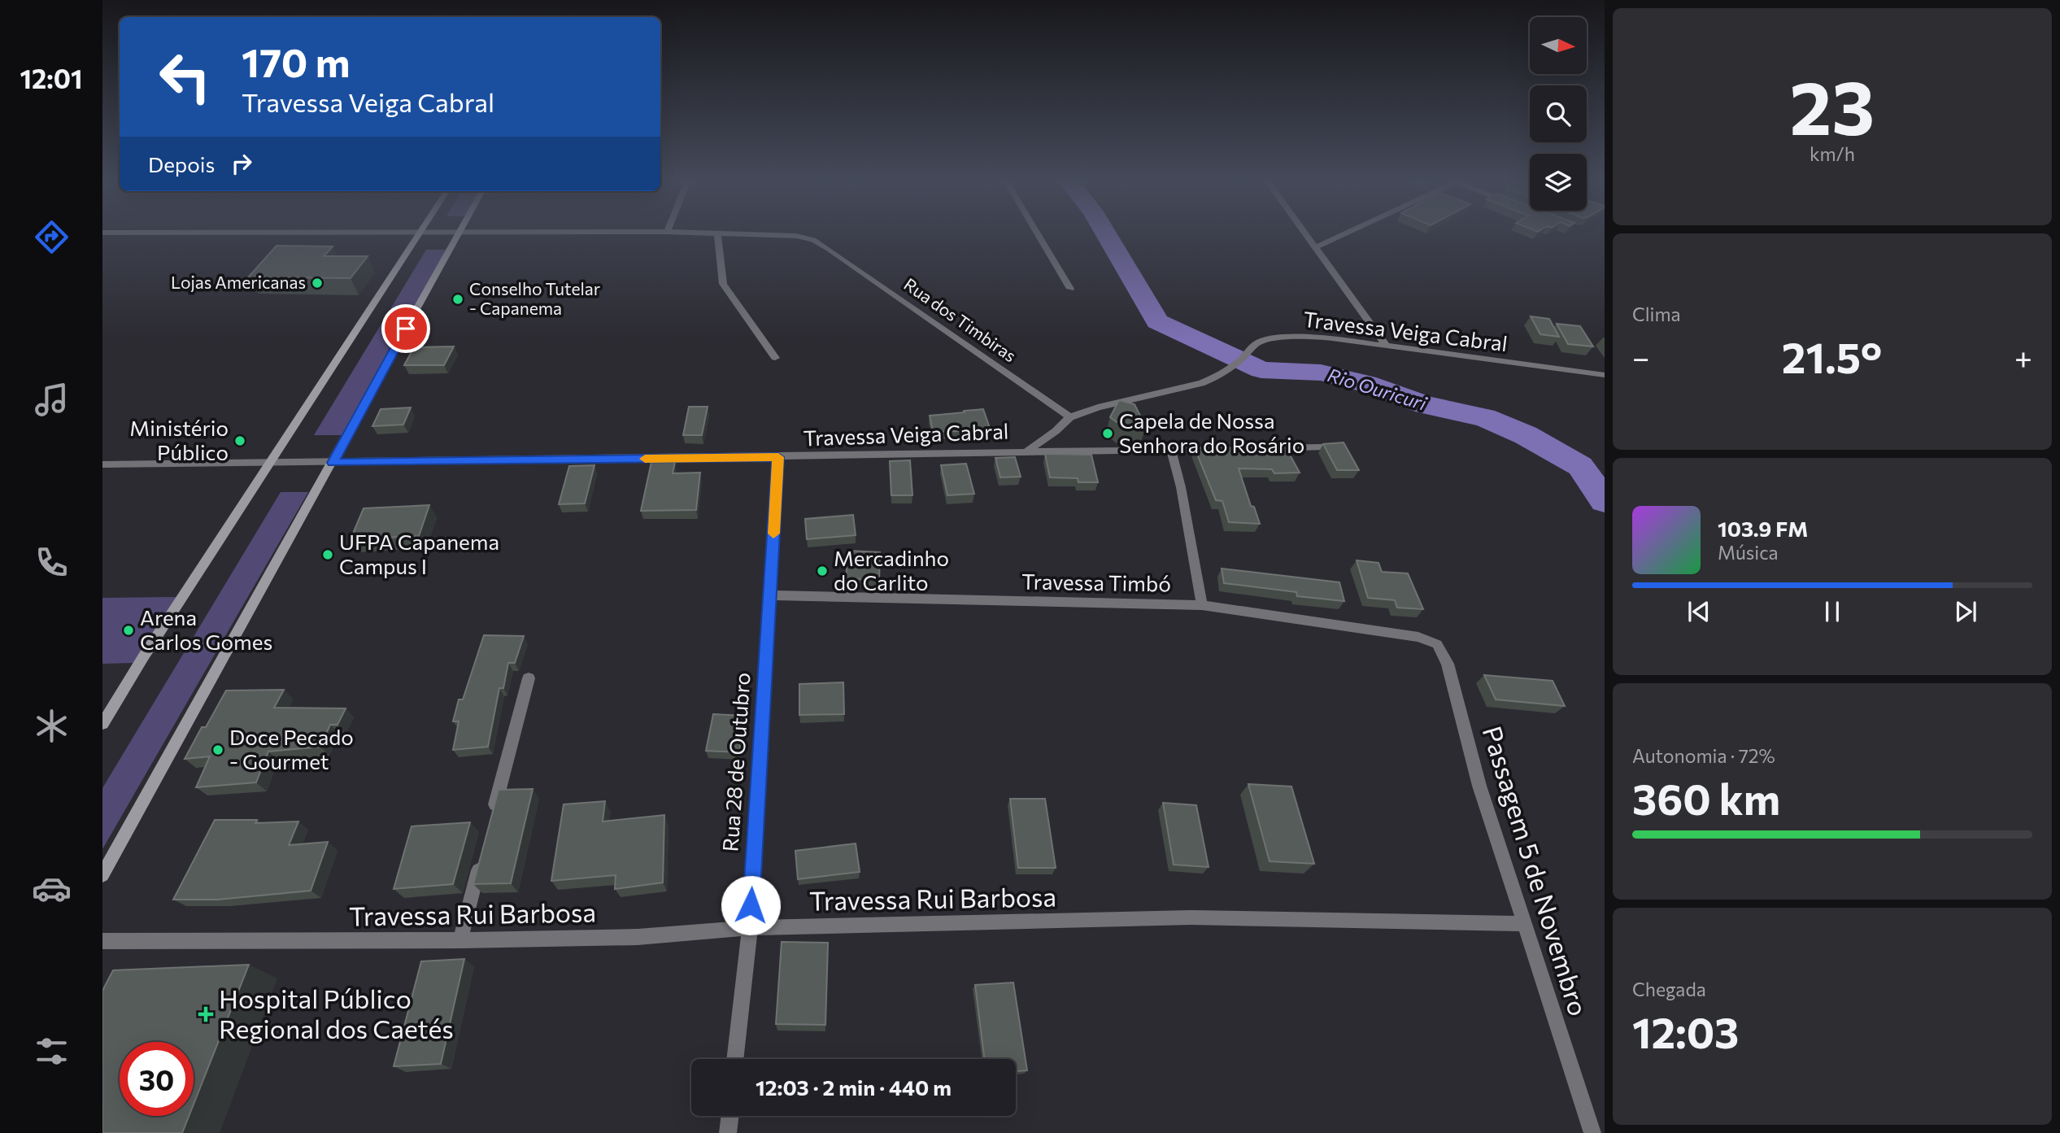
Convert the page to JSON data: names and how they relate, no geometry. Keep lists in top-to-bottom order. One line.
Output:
{"streets":{"street":["Rua dos Timbiras","Travessa Veiga Cabral","Travessa Timbó","Rua 28 de Outubro","Passagem 5 de Novembro","Travessa Rui Barbosa"]},"crossings":[["Rua dos Timbiras","Travessa Veiga Cabral"],["Travessa Veiga Cabral","Rua 28 de Outubro"],["Travessa Timbó","Rua 28 de Outubro"],["Travessa Timbó","Passagem 5 de Novembro"],["Rua 28 de Outubro","Travessa Rui Barbosa"],["Passagem 5 de Novembro","Travessa Rui Barbosa"]],"water":["Rio Ouricuri"],"places":{"other":["Lojas Americanas","Conselho Tutelar - Capanema","Capela de Nossa Senhora do Rosário","Ministério Público","UFPA Capanema Campus I","Mercadinho do Carlito","Arena Carlos Gomes","Doce Pecado - Gourmet"],"health":["Hospital Público Regional dos Caetés"]},"north":"right","page":{"tabs":"12:01","tile":[["23","km/h"],"Clima",["Autonomia · 72%","360 km"],["Chegada","12:03"]],"turn":["170 m","Travessa Veiga Cabral"],"then":"Depois","heat":["−","21.5°","+"],"song":["103.9 FM","Música"],"limit":"30","trip":"12:03 · 2 min · 440 m"}}
